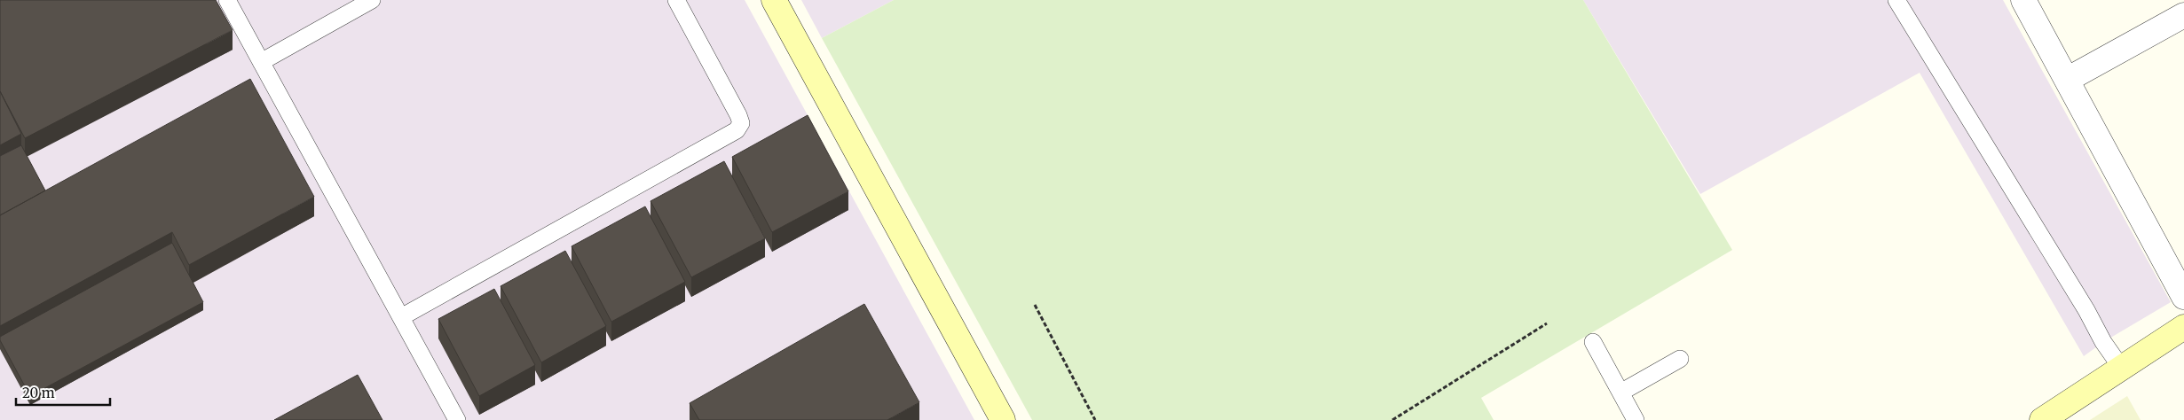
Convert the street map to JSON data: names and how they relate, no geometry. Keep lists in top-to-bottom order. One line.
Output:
{"scale_bar":"20 m"}
